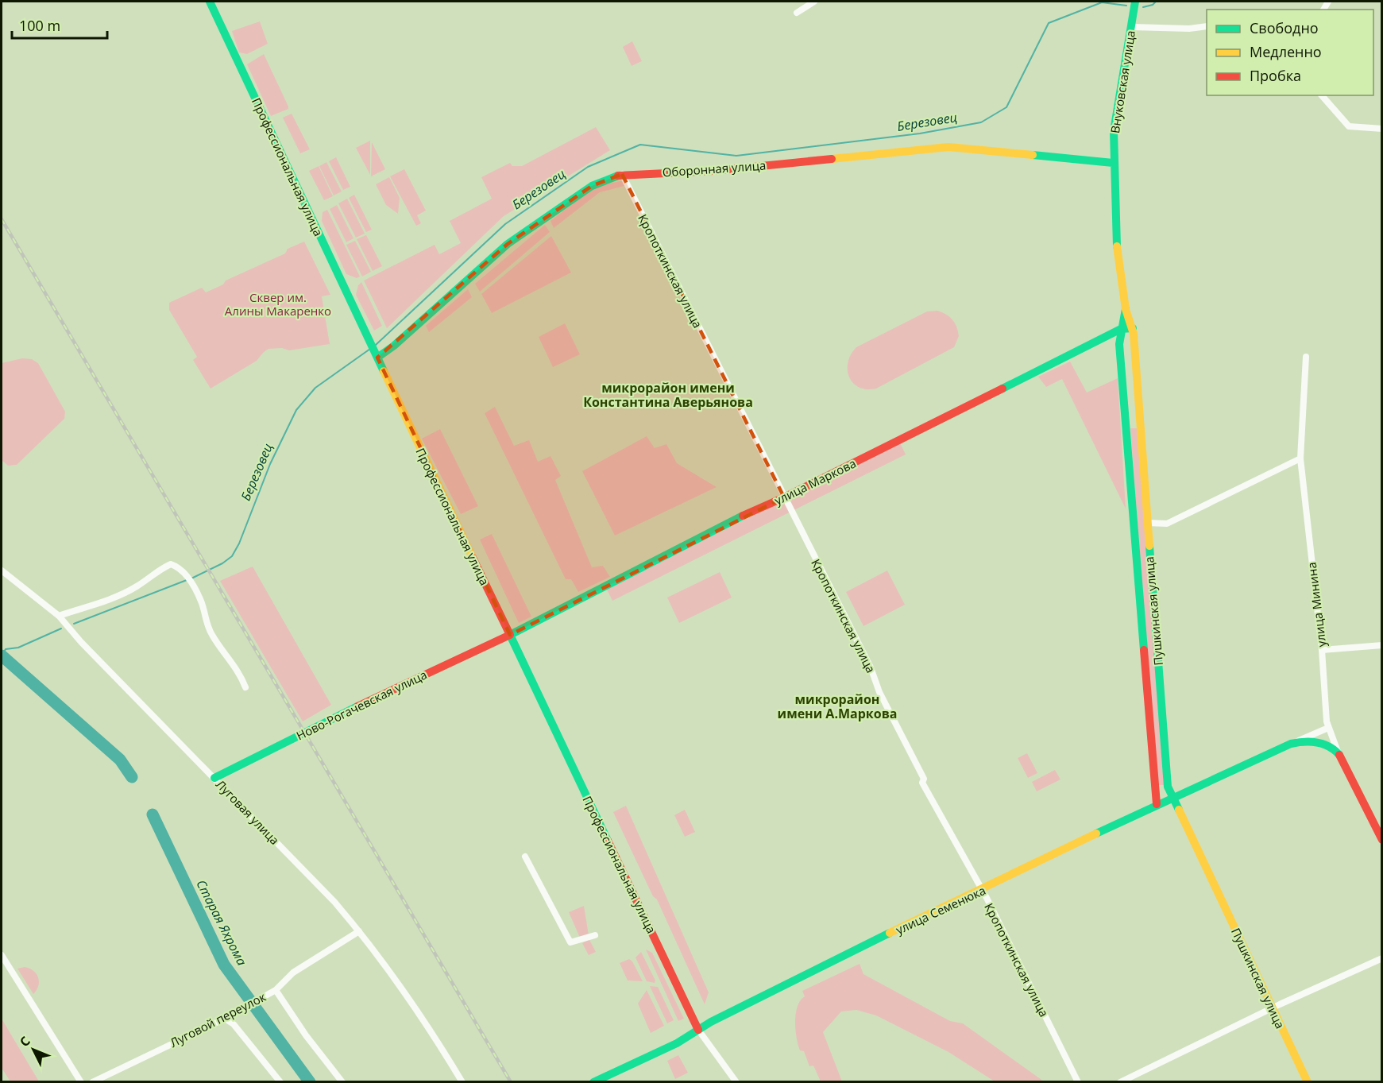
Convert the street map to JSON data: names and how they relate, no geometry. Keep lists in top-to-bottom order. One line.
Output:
{"streets":{"main road":["Внуковская улица","Профессиональная улица","Оборонная улица","улица Маркова","улица Минина","Пушкинская улица","Ново-Рогачевская улица","улица Семенюка"],"street":["Кропоткинская улица","Луговая улица","Луговой переулок"]},"crossings":[["Внуковская улица","Оборонная улица"],["Внуковская улица","Пушкинская улица"],["Профессиональная улица","Оборонная улица"],["Профессиональная улица","улица Маркова"],["Профессиональная улица","Ново-Рогачевская улица"],["Профессиональная улица","улица Семенюка"],["Оборонная улица","Кропоткинская улица"],["Оборонная улица","Пушкинская улица"],["Кропоткинская улица","улица Маркова"],["Кропоткинская улица","улица Семенюка"],["улица Маркова","Пушкинская улица"],["улица Маркова","Ново-Рогачевская улица"],["улица Минина","улица Семенюка"],["Пушкинская улица","улица Семенюка"],["Ново-Рогачевская улица","Луговая улица"],["Луговая улица","Луговой переулок"]],"districts":["микрорайон имени Константина Аверьянова","микрорайон имени А.Маркова"],"water":["Березовец","Старая Яхрома"],"parks":["Сквер им. Алины Макаренко"],"legend":["Свободно","Медленно","Пробка"],"scale_bar":"100 m","north":"top left"}
